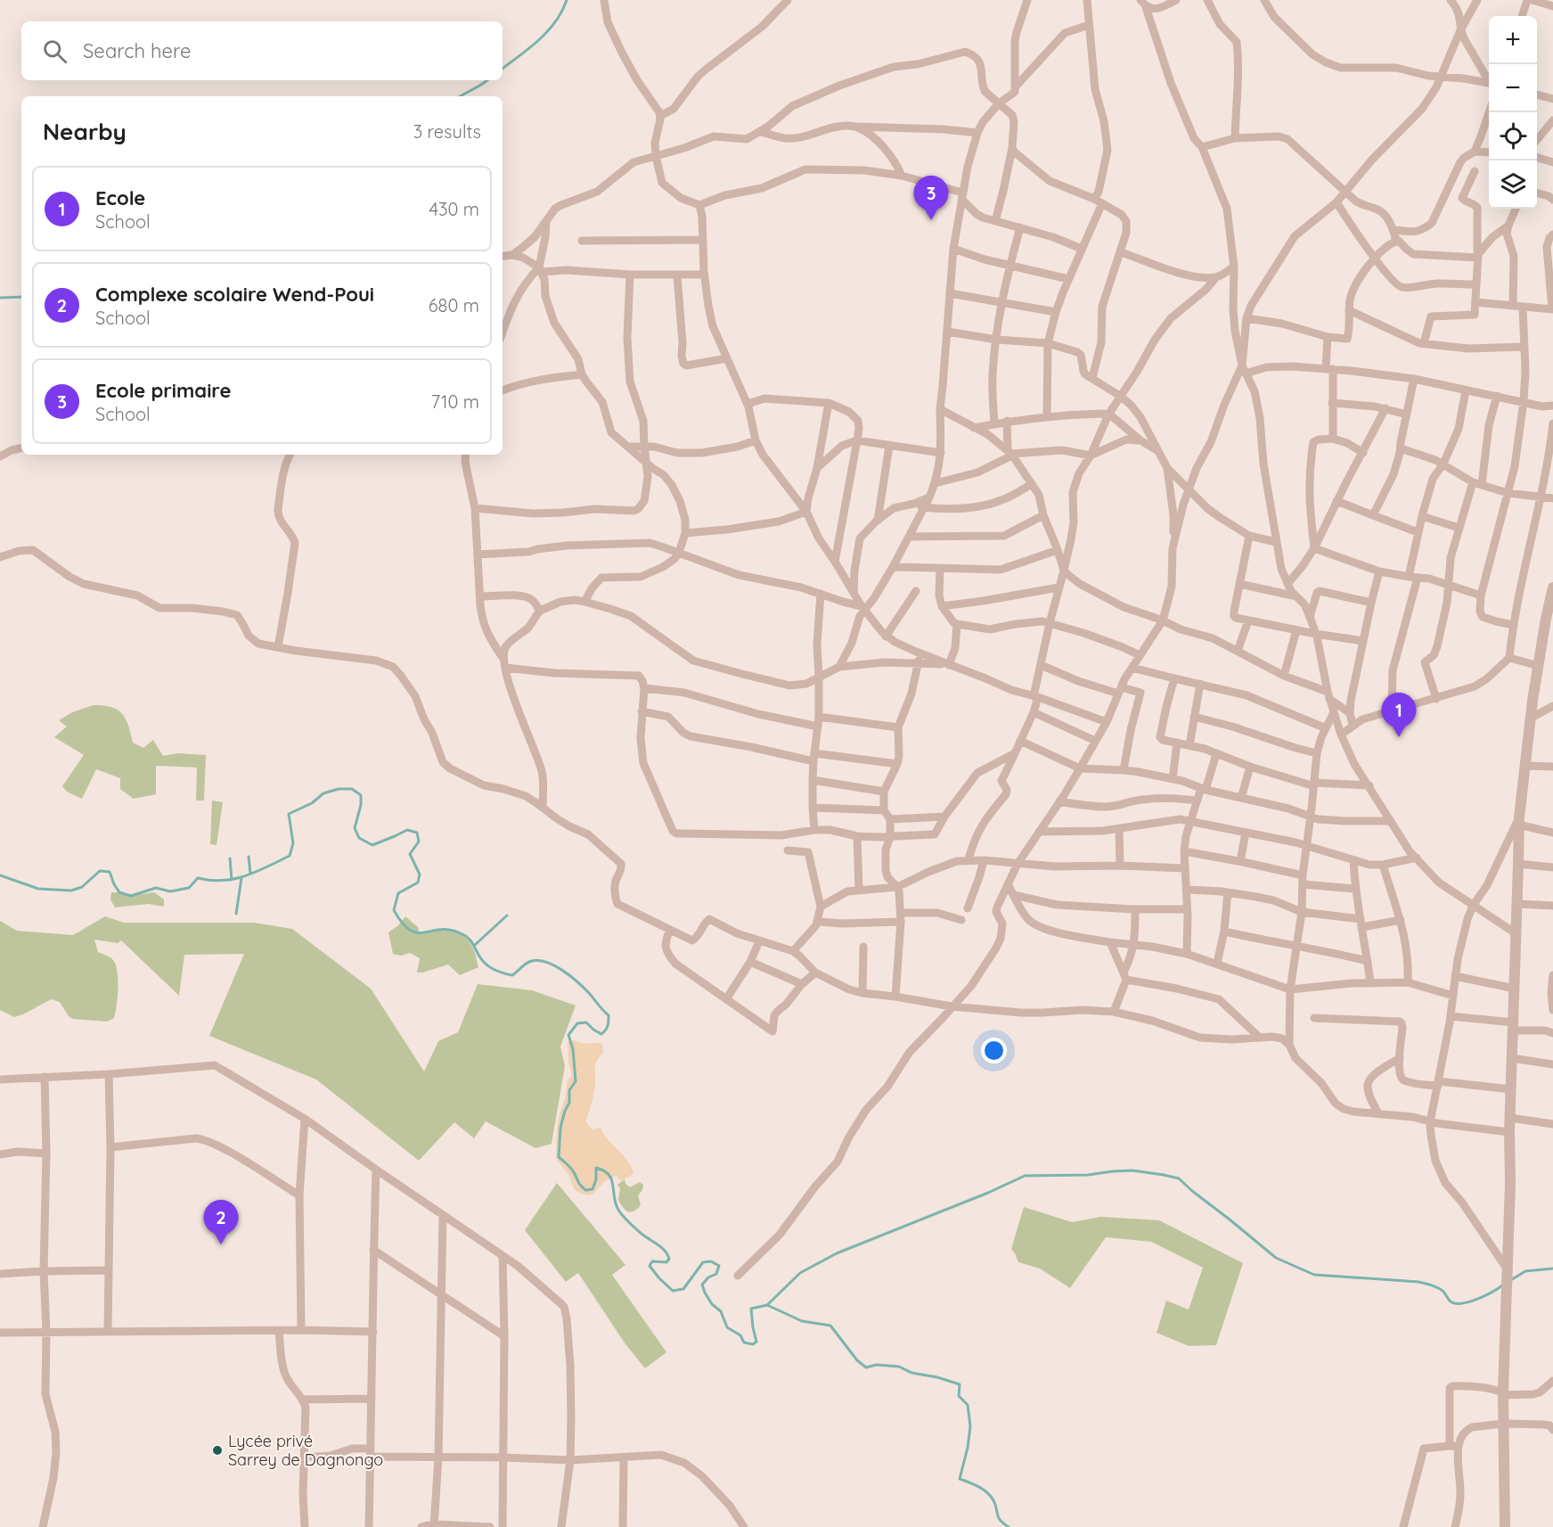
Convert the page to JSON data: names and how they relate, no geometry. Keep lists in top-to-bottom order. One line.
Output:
{"places":["Lycée privé Sarrey de Dagnongo"],"page":{"map_buttons":["+","−"],"search":"Search here","heading":["Nearby","3 results"],"list":[{"mark":"1","name":"Ecole","note":"School","value":"430 m"},{"mark":"2","name":"Complexe scolaire Wend-Poui","note":"School","value":"680 m"},{"mark":"3","name":"Ecole primaire","note":"School","value":"710 m"}],"pins":["3","1","2"]}}
